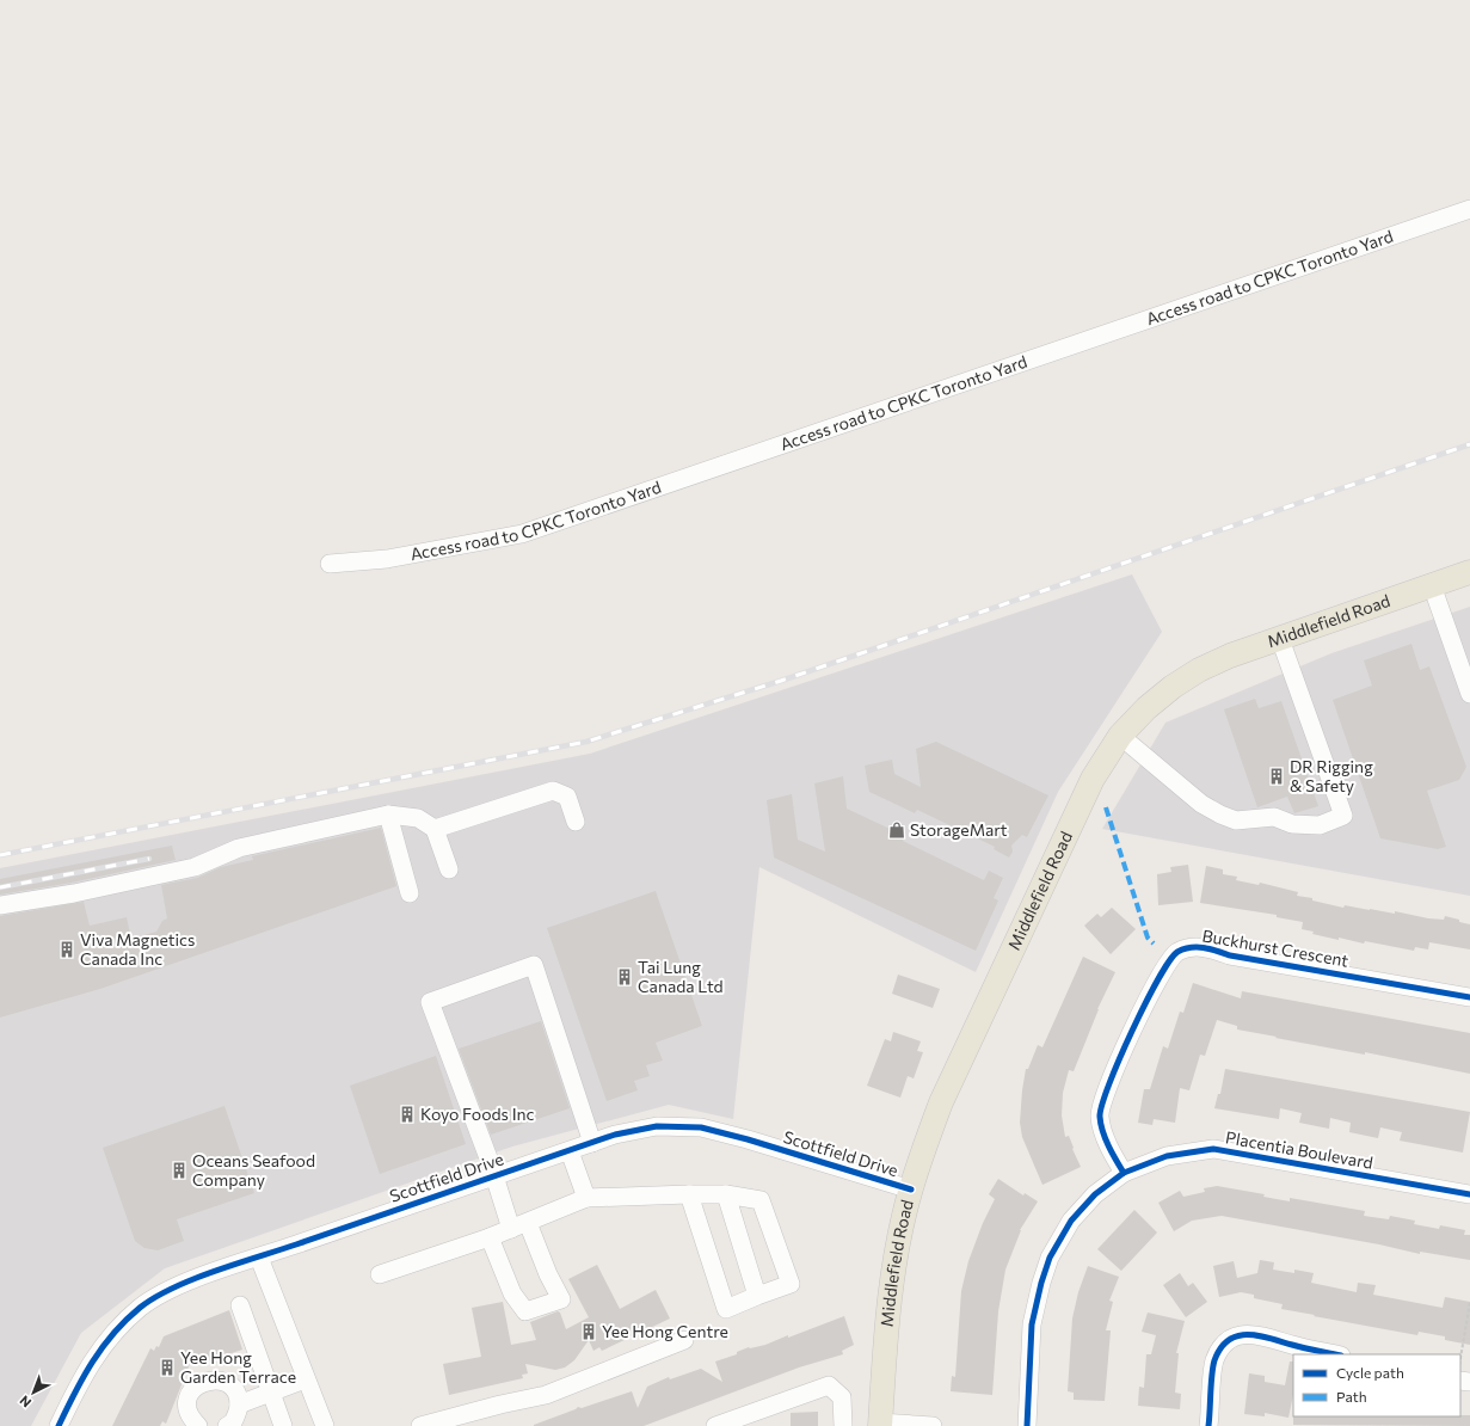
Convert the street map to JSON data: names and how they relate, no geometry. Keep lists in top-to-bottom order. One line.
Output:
{"streets":{"main road":["Middlefield Road"],"street":["Access road to CPKC Toronto Yard","Buckhurst Crescent","Placentia Boulevard","Scottfield Drive"]},"crossings":[["Middlefield Road","Scottfield Drive"],["Buckhurst Crescent","Placentia Boulevard"]],"places":{"building":["DR Rigging & Safety","Viva Magnetics Canada Inc","Tai Lung Canada Ltd","Koyo Foods Inc","Oceans Seafood Company","Yee Hong Centre","Yee Hong Garden Terrace"],"shop":["StorageMart"]},"legend":["Cycle path","Path"],"north":"bottom left"}
